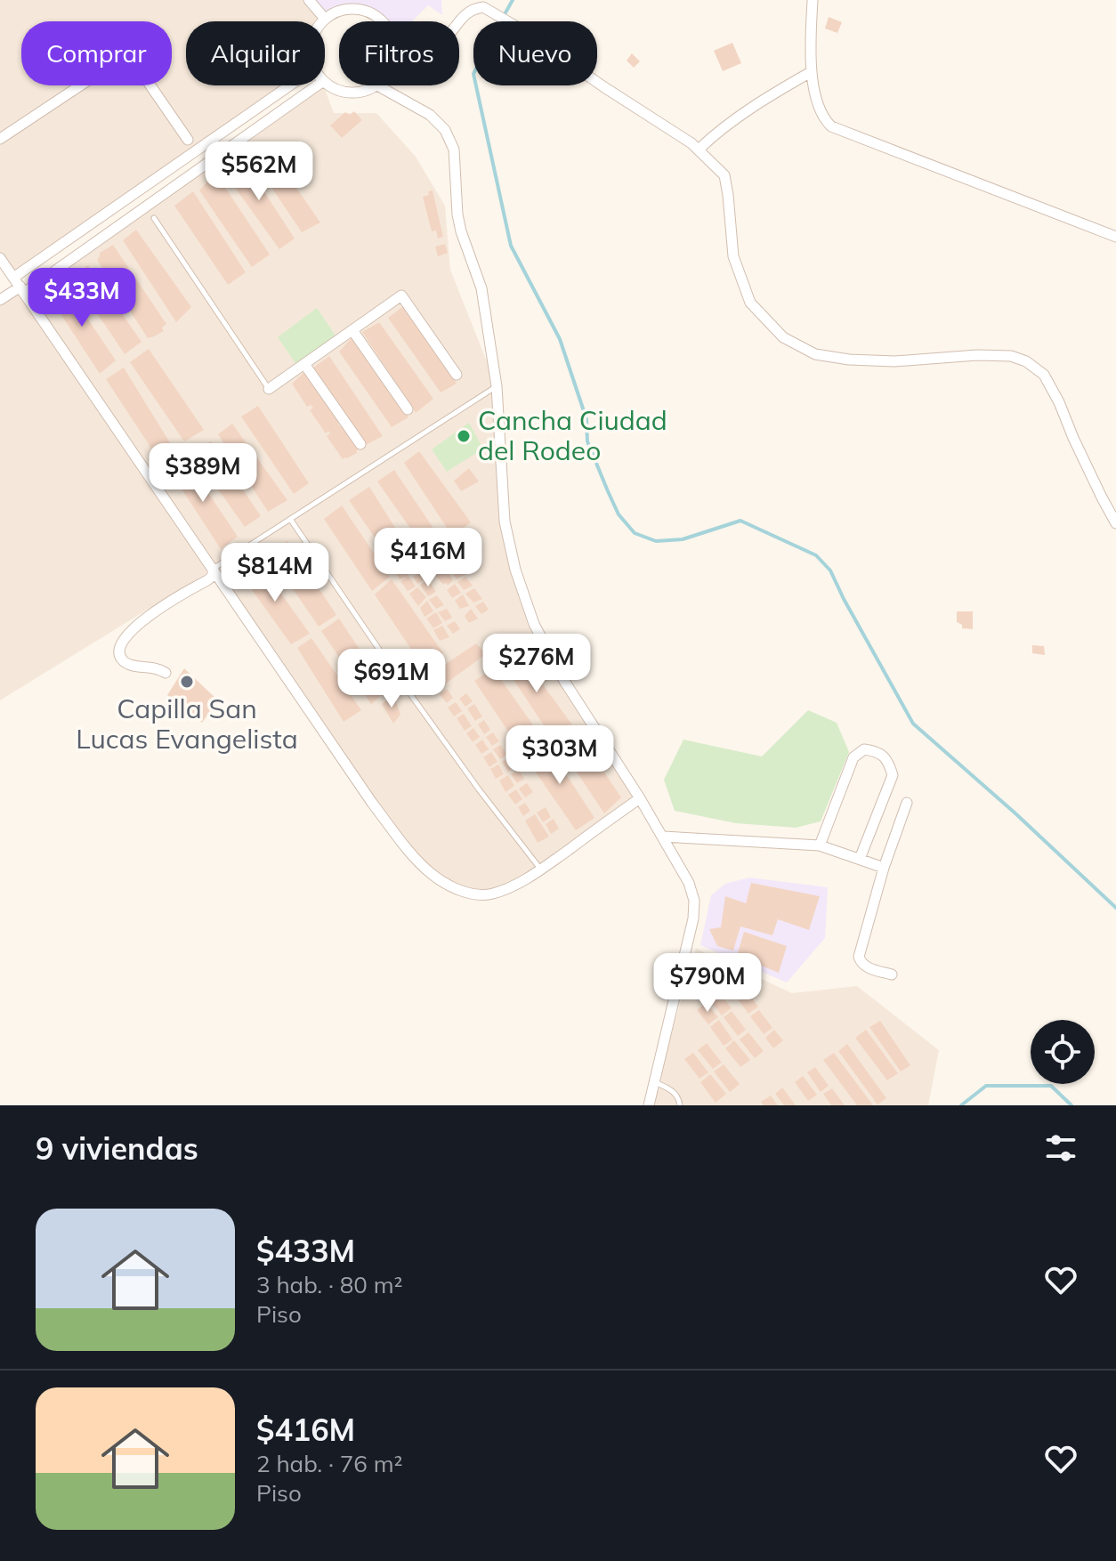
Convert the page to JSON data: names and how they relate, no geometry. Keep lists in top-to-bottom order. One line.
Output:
{"places":["Cancha Ciudad del Rodeo","Capilla San Lucas Evangelista"],"page":{"chip":["Comprar","Alquilar","Filtros","Nuevo"],"price":["$562M","$433M","$389M","$416M","$814M","$276M","$691M","$303M","$790M"],"heading":"9 viviendas","list":[{"name":"$433M","note":"3 hab. · 80 m² · Piso"},{"name":"$416M","note":"2 hab. · 76 m² · Piso"}]}}
